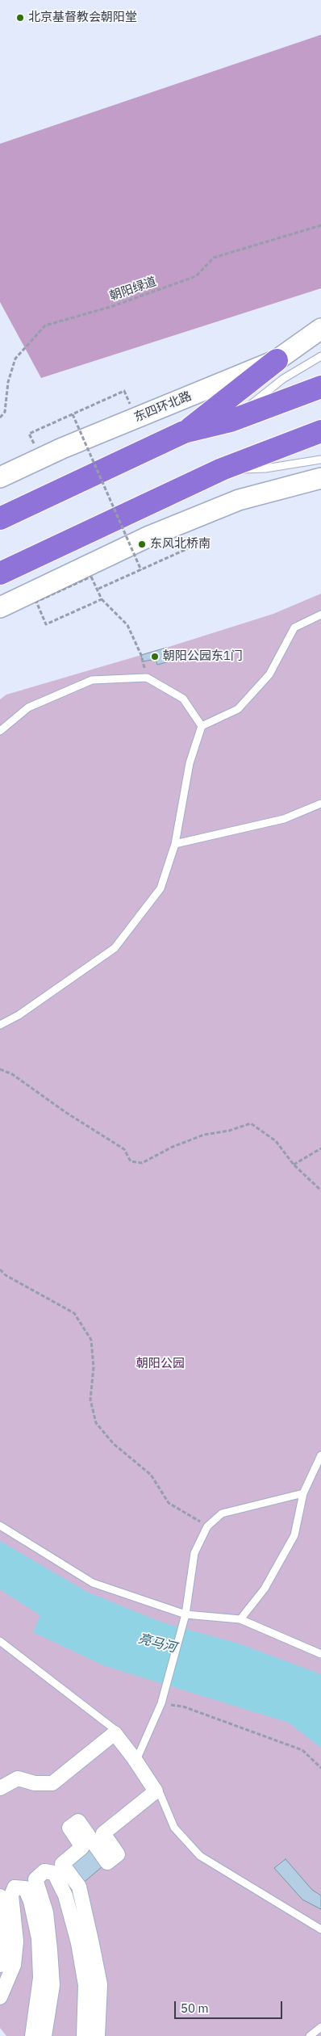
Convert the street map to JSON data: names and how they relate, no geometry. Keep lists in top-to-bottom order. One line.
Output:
{"streets":{"street":["东四环北路"],"path":["朝阳绿道"]},"water":["亮马河"],"parks":["朝阳公园"],"places":["北京基督教会朝阳堂","东风北桥南","朝阳公园东1门"],"scale_bar":"50 m"}
